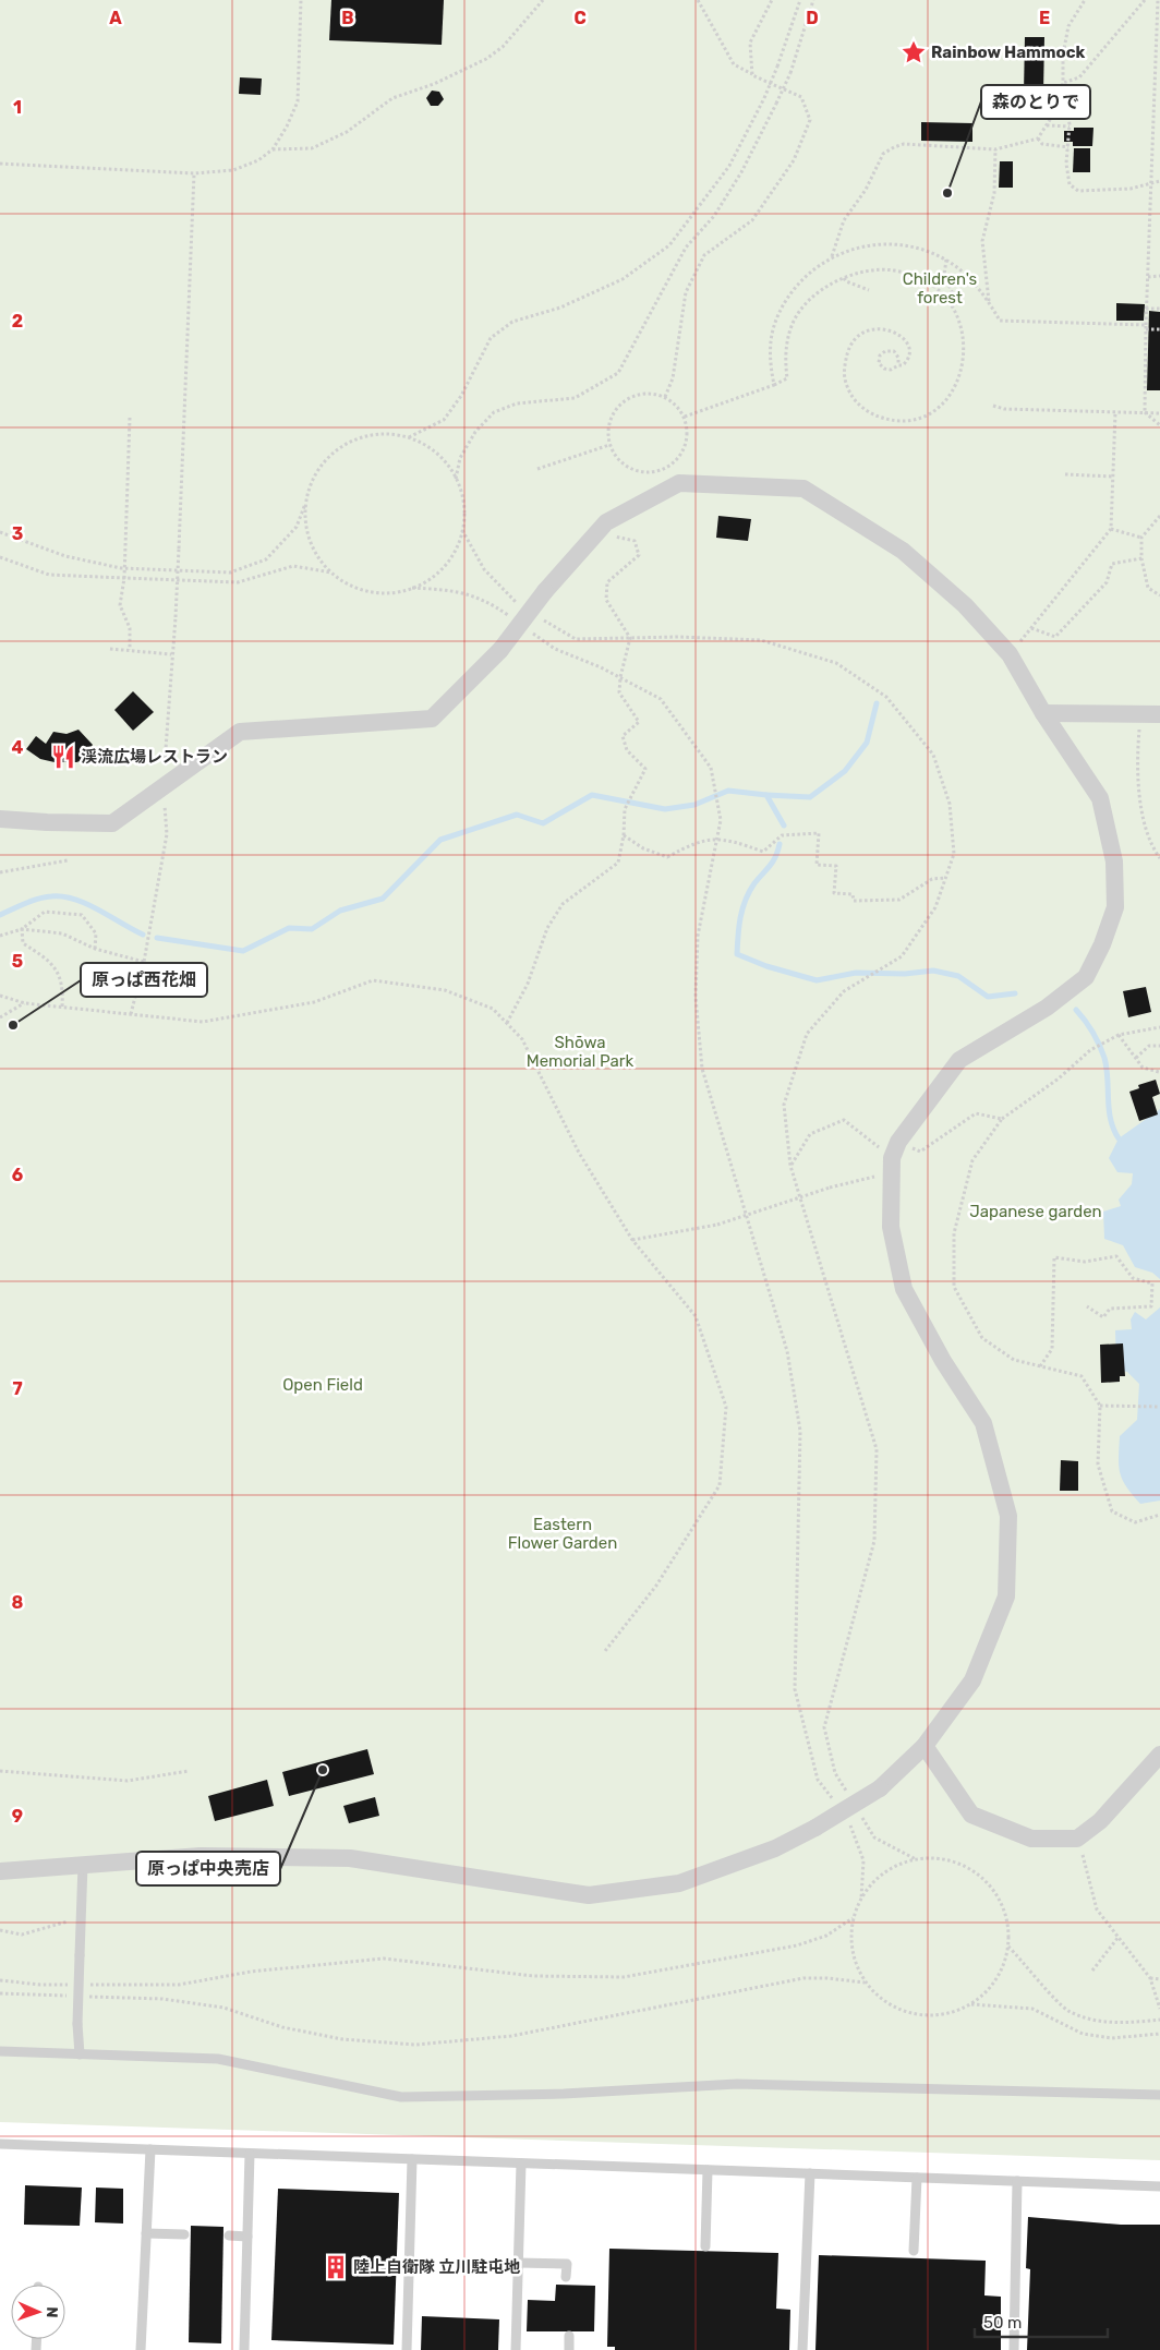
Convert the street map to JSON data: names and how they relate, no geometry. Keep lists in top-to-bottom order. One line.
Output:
{"parks":["Children's forest","Shōwa Memorial Park","Japanese garden","Open Field","Eastern Flower Garden"],"places":{"place":["Rainbow Hammock"],"other":["森のとりで","原っぱ西花畑","原っぱ中央売店"],"restaurant":["渓流広場レストラン"],"building":["陸上自衛隊 立川駐屯地"]},"scale_bar":"50 m","north":"right","grid":{"columns":["A","B","C","D","E"],"rows":["1","2","3","4","5","6","7","8","9"]}}
